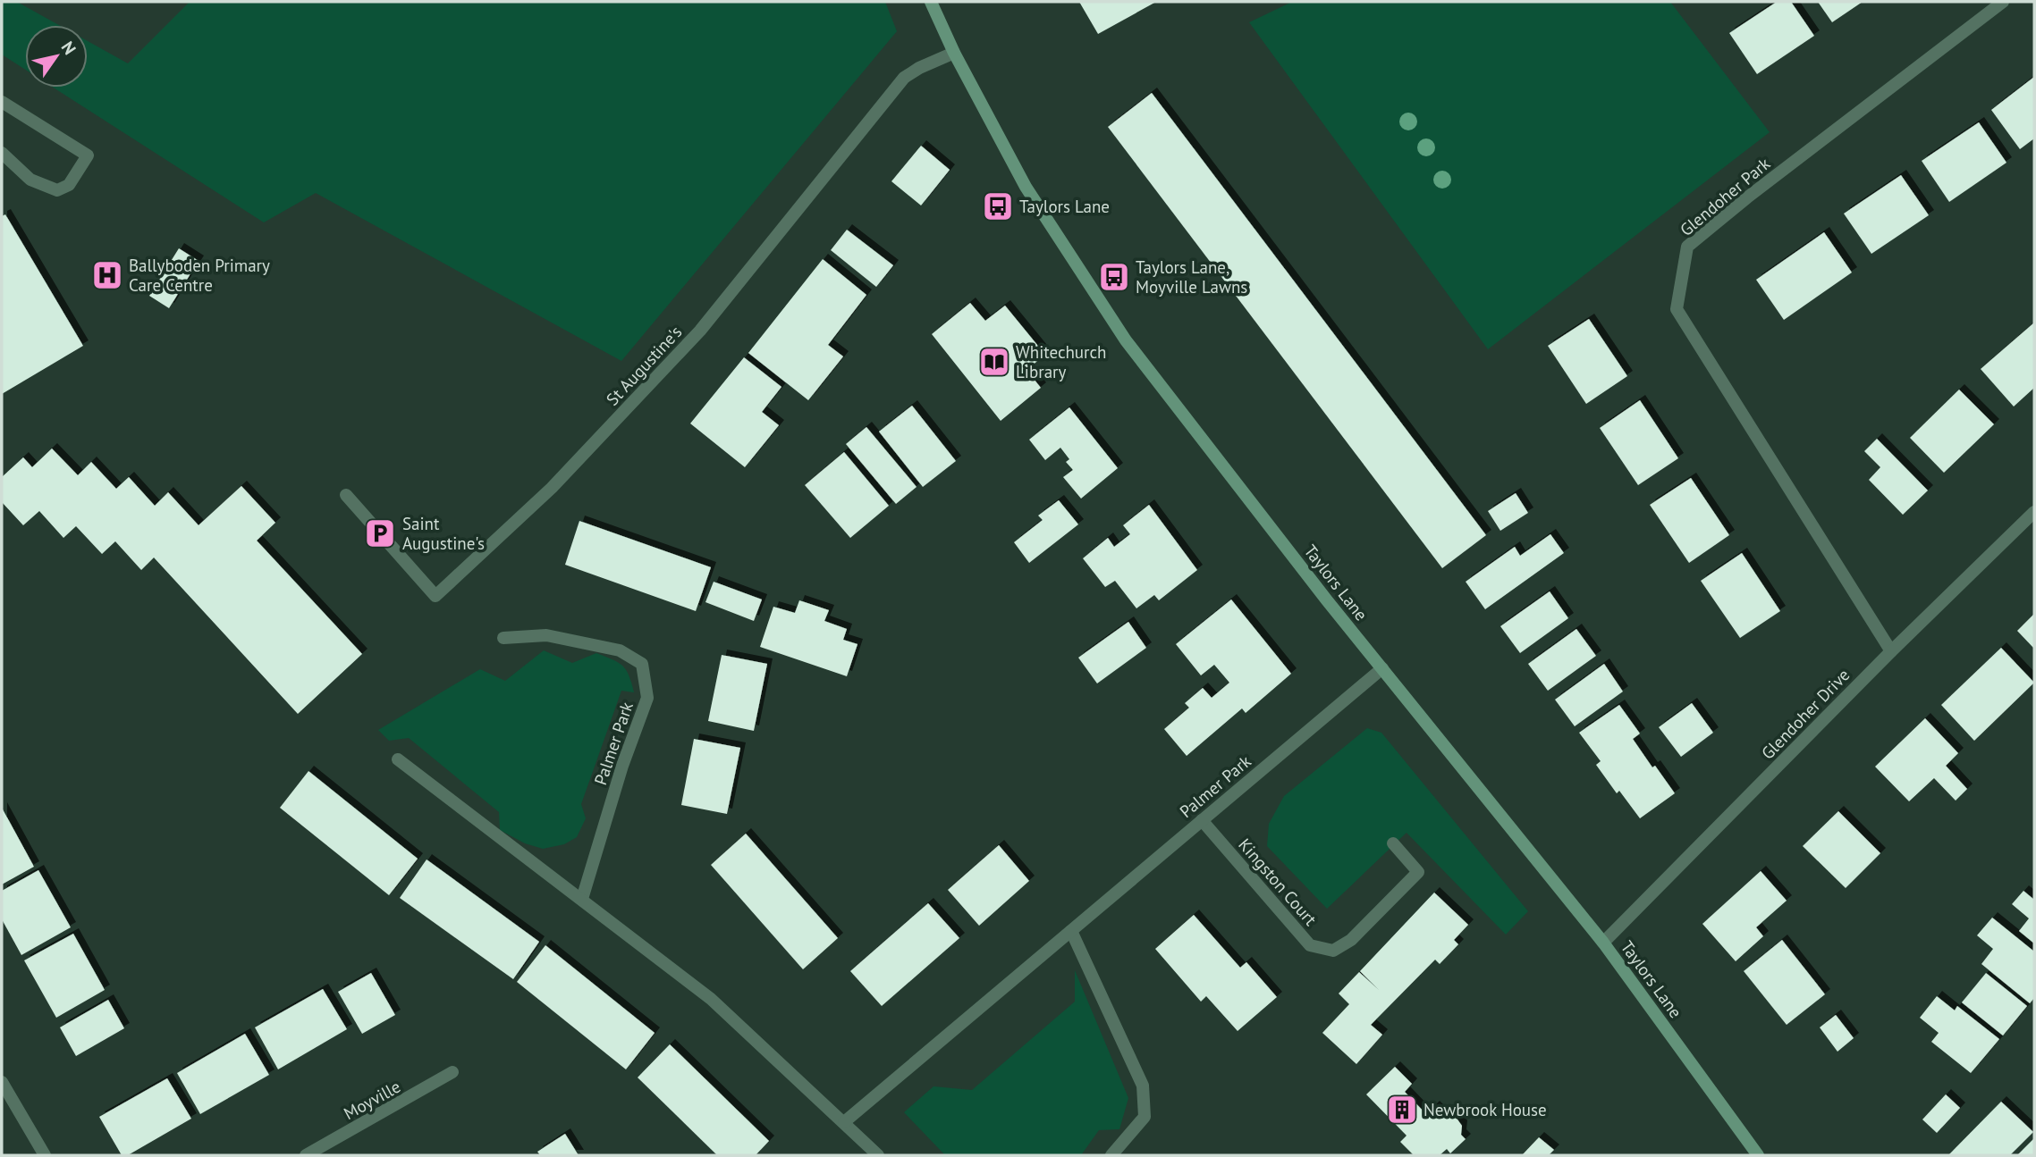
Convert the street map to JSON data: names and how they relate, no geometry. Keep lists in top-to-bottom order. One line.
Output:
{"streets":{"main road":["Taylors Lane"],"street":["Glendoher Park","St Augustine's","Glendoher Drive","Palmer Park","Kingston Court","Moyville"]},"crossings":[["Glendoher Park","Glendoher Drive"],["St Augustine's","Taylors Lane"],["Taylors Lane","Glendoher Drive"],["Taylors Lane","Palmer Park"],["Palmer Park","Kingston Court"]],"places":{"bus stop":["Taylors Lane","Taylors Lane, Moyville Lawns"],"hospital":["Ballyboden Primary Care Centre"],"library":["Whitechurch Library"],"parking":["Saint Augustine's"],"building":["Newbrook House"]},"north":"top right"}
